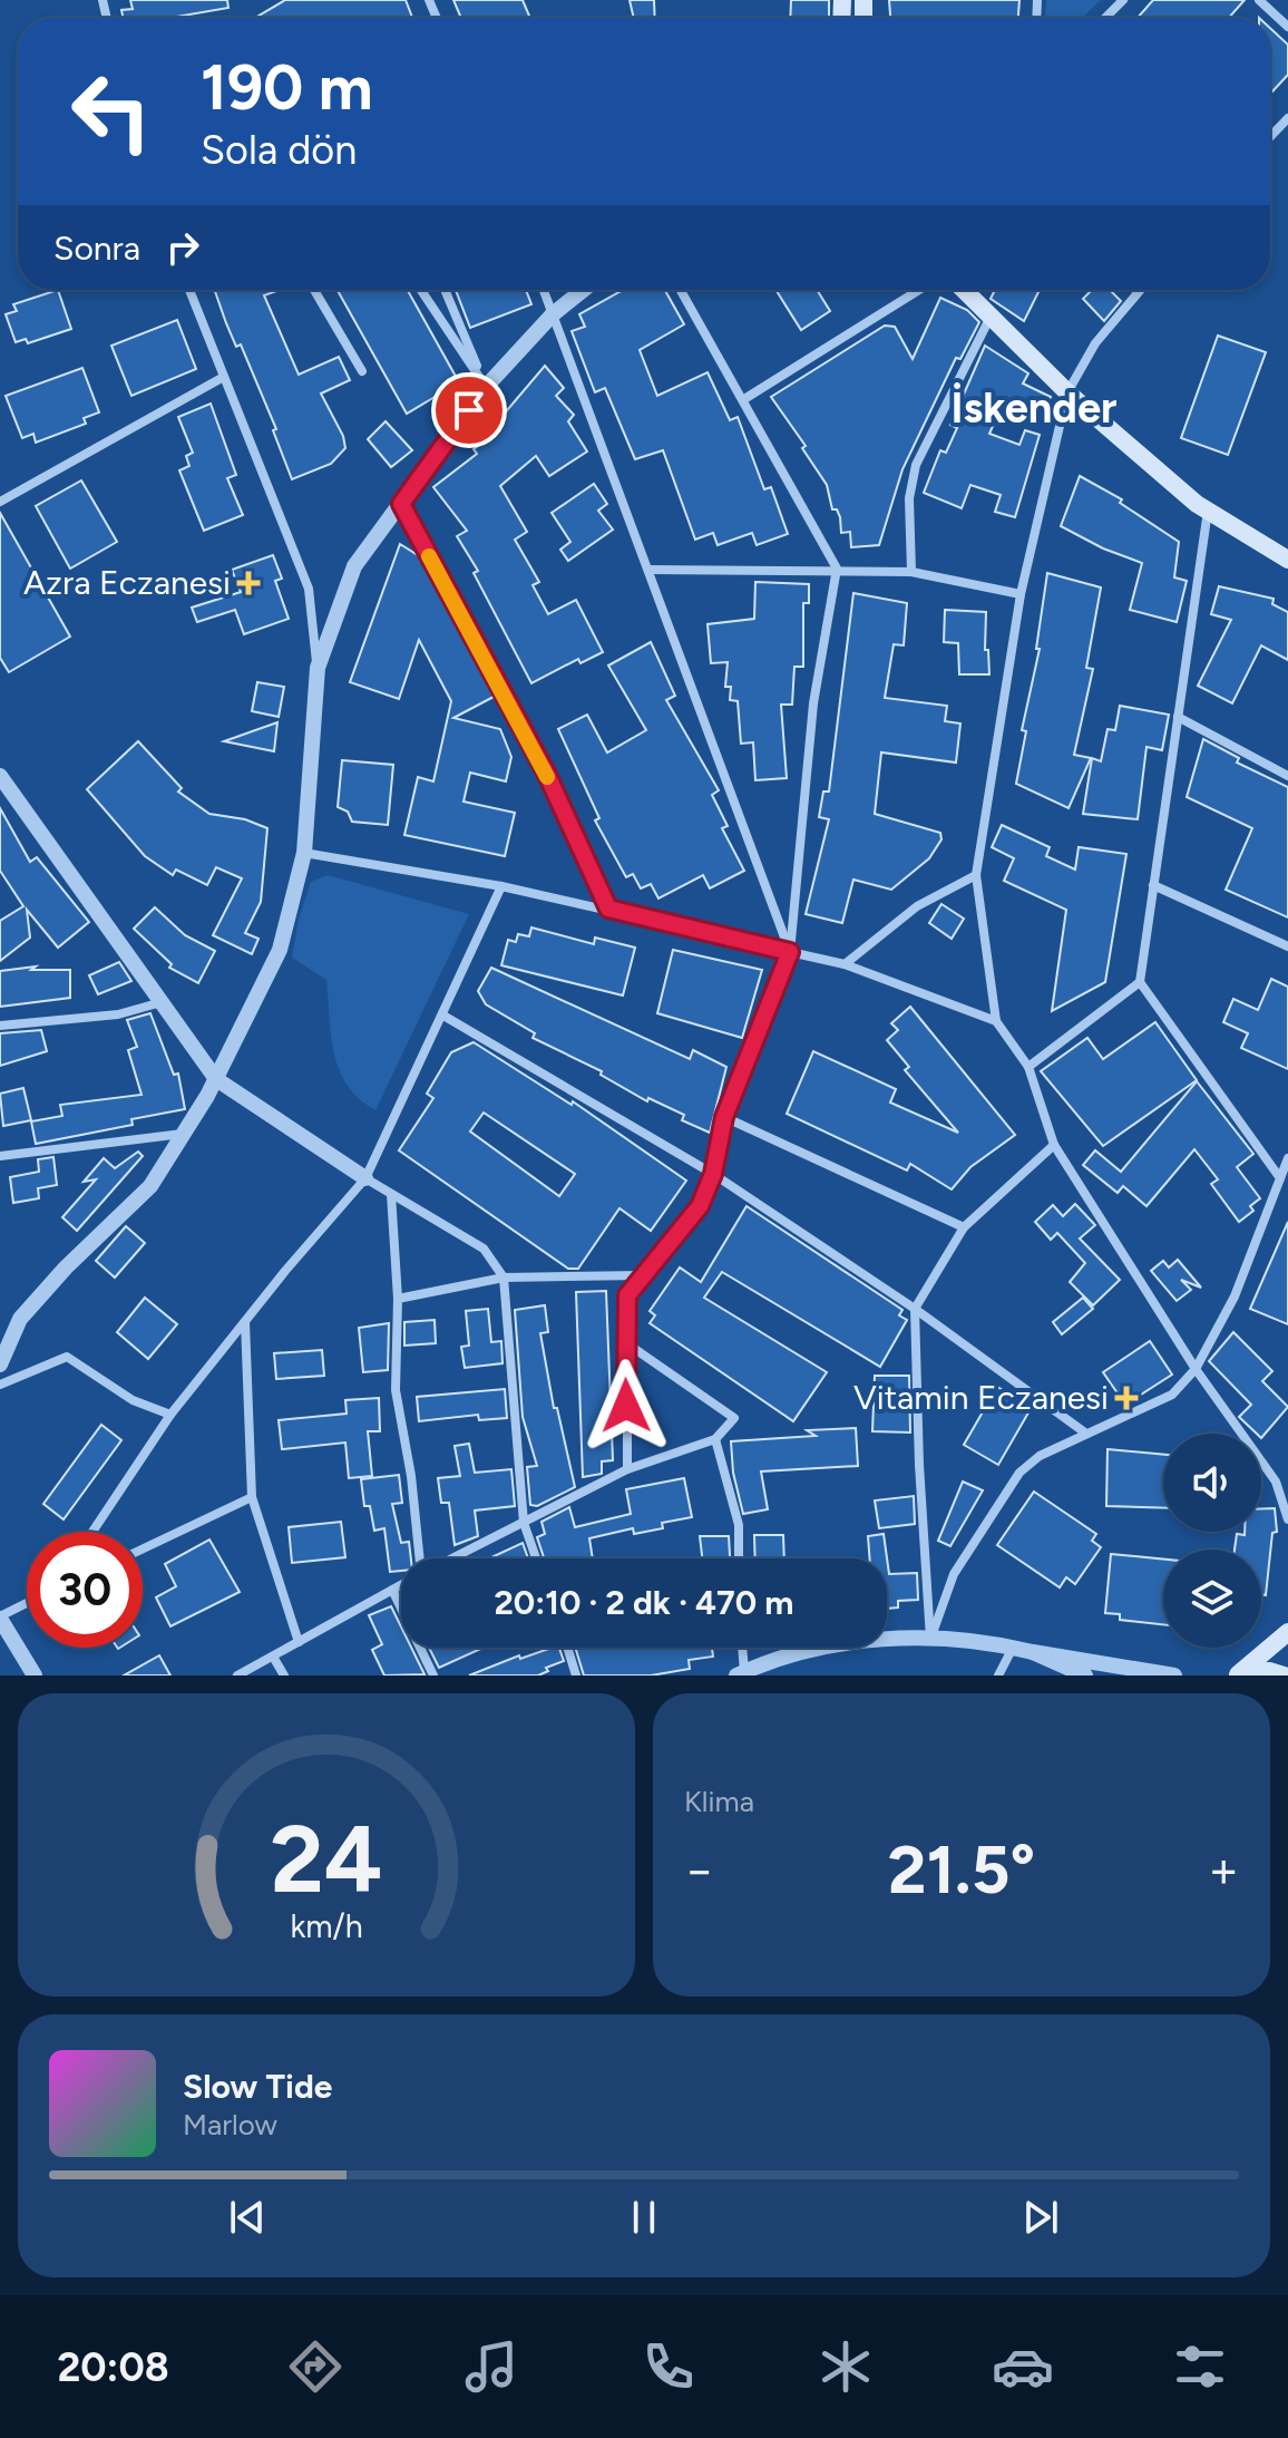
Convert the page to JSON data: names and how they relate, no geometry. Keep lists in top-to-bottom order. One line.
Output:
{"districts":["İskender"],"places":{"health":["Azra Eczanesi","Vitamin Eczanesi"]},"page":{"turn":["190 m","Sola dön"],"then":"Sonra","limit":"30","trip":"20:10 · 2 dk · 470 m","tile":"Klima","heat":["−","21.5°","+"],"song":["Slow Tide","Marlow"],"tabs":"20:08","gauge":["24","km/h"]}}
